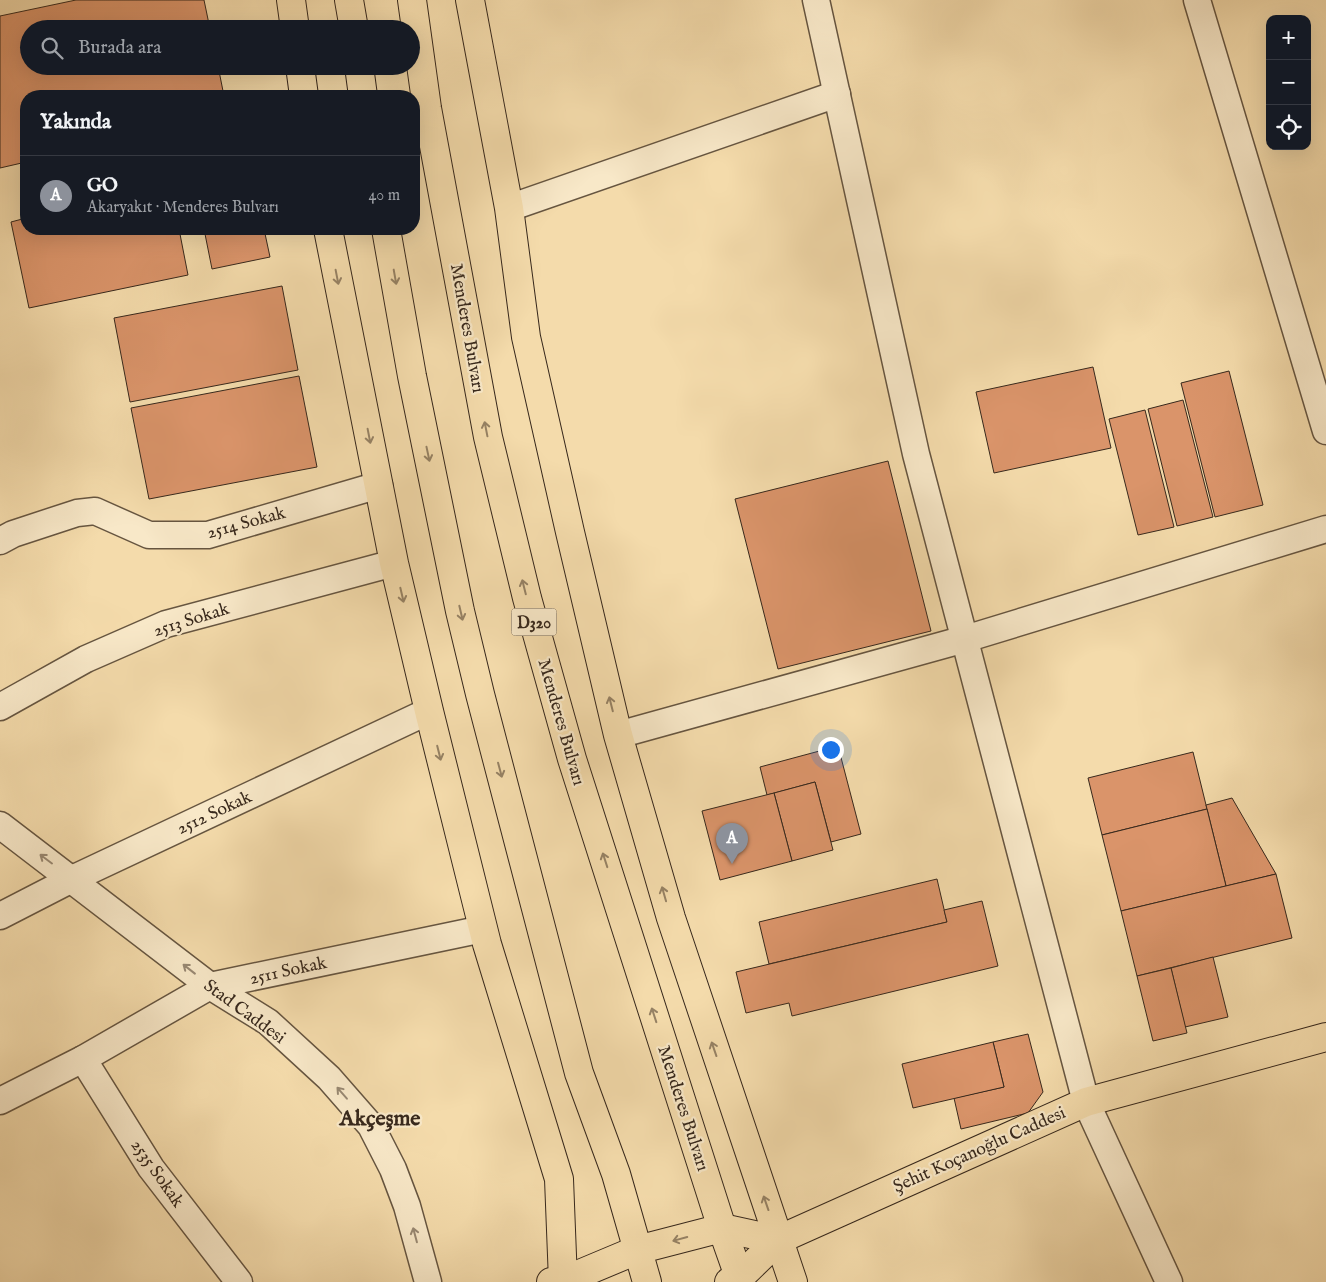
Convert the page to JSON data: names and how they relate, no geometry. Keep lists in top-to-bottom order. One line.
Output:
{"streets":{"main road":["Menderes Bulvarı","D320","Şehit Koçanoğlu Caddesi"],"street":["2514 Sokak","2513 Sokak","2512 Sokak","2511 Sokak","Stad Caddesi","2535 Sokak"]},"crossings":[["2512 Sokak","Stad Caddesi"],["2511 Sokak","Stad Caddesi"],["2511 Sokak","2535 Sokak"]],"one_way":["Stad Caddesi"],"districts":["Akçeşme"],"page":{"map_buttons":["+","−"],"search":"Burada ara","heading":"Yakında","list":[{"mark":"A","name":"GO","note":"Akaryakıt · Menderes Bulvarı","value":"40 m"}],"pins":"A"}}
